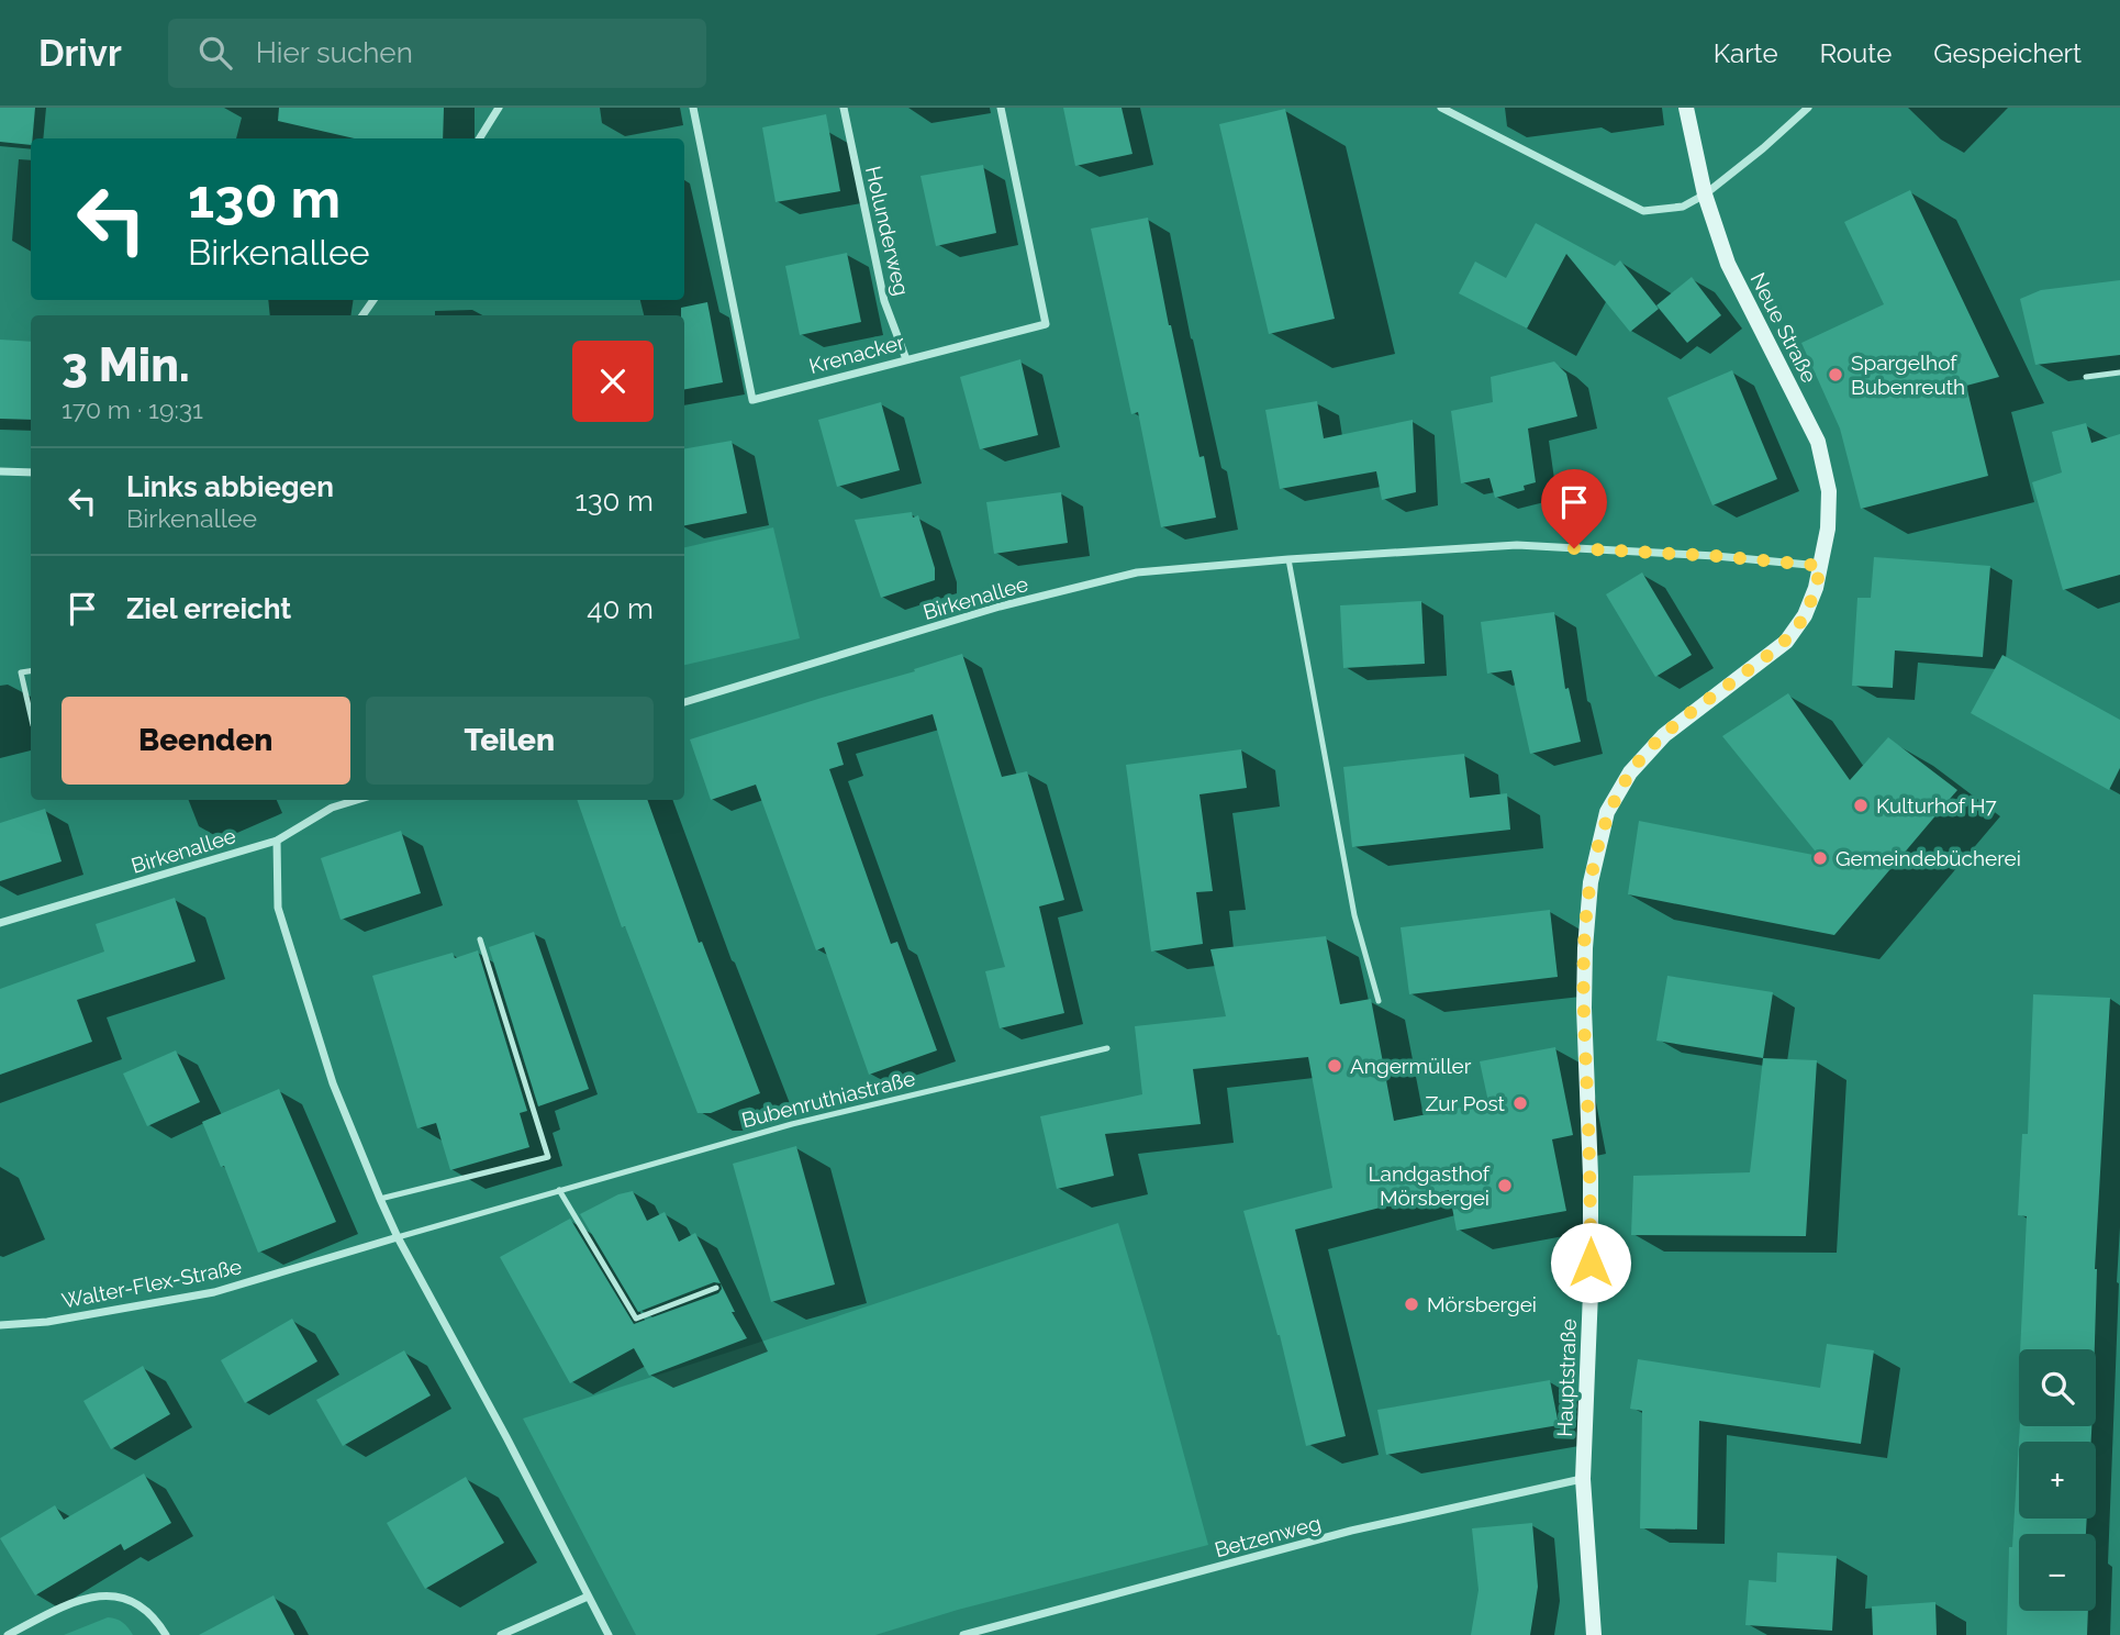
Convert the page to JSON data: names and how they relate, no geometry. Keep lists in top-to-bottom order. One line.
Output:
{"streets":{"street":["Holunderweg","Neue Straße","Krenacker","Birkenallee","Walter-Flex-Straße","Hauptstraße","Betzenweg"],"lane":["Bubenruthiastraße"]},"crossings":[["Holunderweg","Krenacker"],["Neue Straße","Birkenallee"],["Neue Straße","Hauptstraße"],["Birkenallee","Hauptstraße"],["Bubenruthiastraße","Walter-Flex-Straße"],["Hauptstraße","Betzenweg"]],"places":["Spargelhof Bubenreuth","Kulturhof H7","Gemeindebücherei","Angermüller","Zur Post","Landgasthof Mörsbergei","Mörsbergei"],"page":{"header":"Drivr","search":"Hier suchen","nav":["Karte","Route","Gespeichert"],"turn":["130 m","Birkenallee"],"heading":["3 Min.","170 m · 19:31"],"list":[{"name":"Links abbiegen","note":"Birkenallee","value":"130 m"},{"name":"Ziel erreicht","value":"40 m"}],"buttons":["Beenden","Teilen"],"map_buttons":["+","−"]}}
